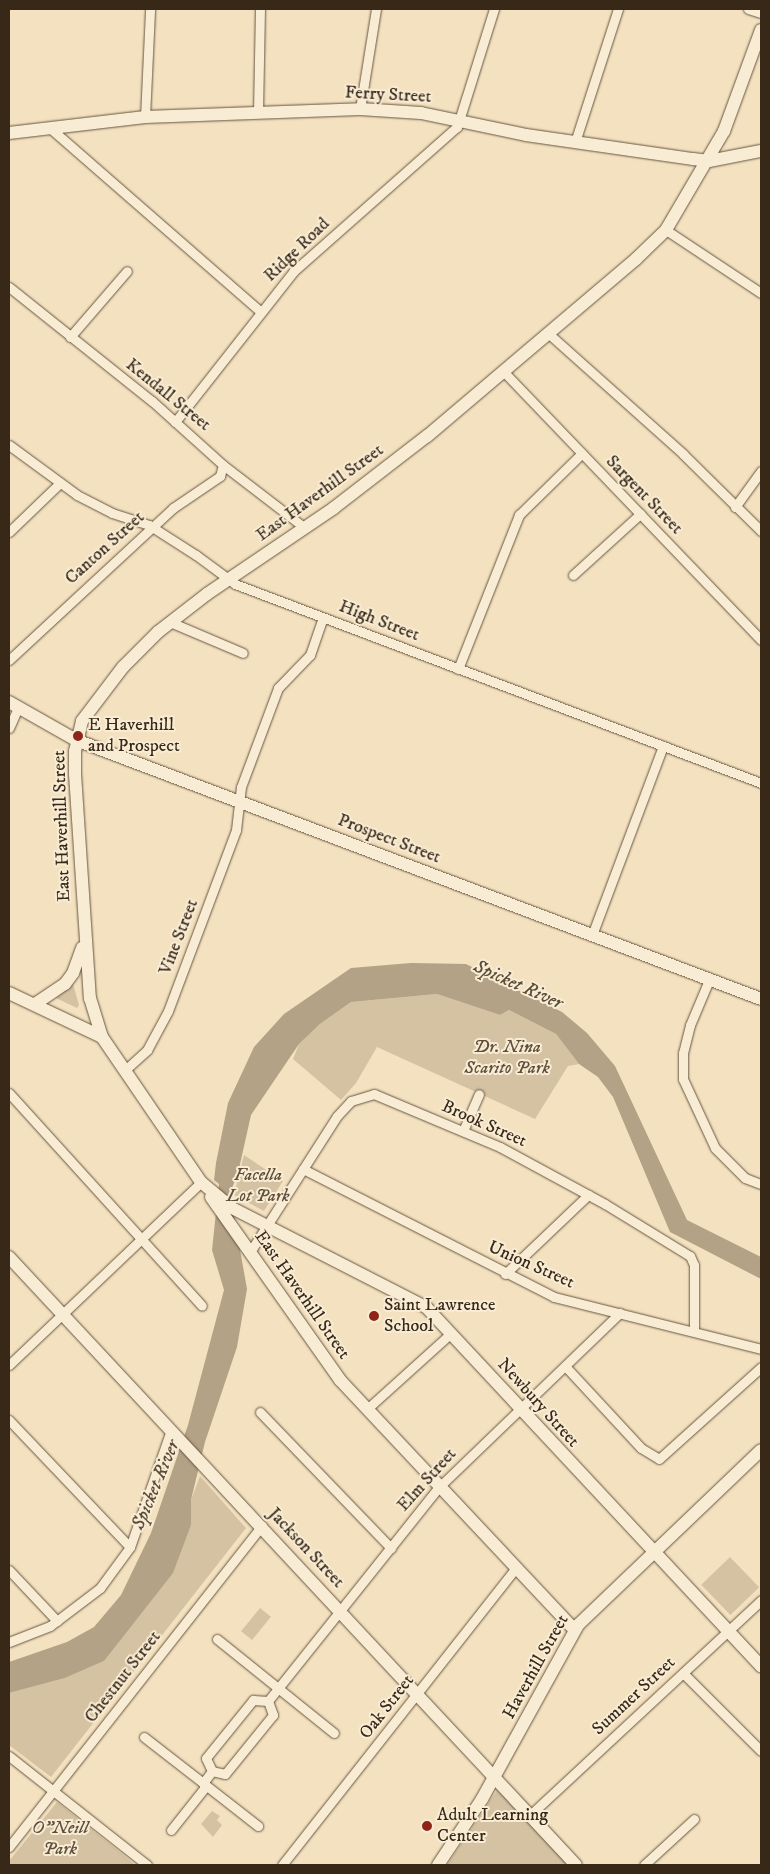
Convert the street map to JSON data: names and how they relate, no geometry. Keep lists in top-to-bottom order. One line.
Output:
{"streets":{"main road":["Ferry Street","East Haverhill Street","Prospect Street","Newbury Street","Jackson Street","Haverhill Street"],"street":["Ridge Road","Kendall Street","Sargent Street","Canton Street","High Street","Vine Street","Brook Street","Union Street","Elm Street","Chestnut Street","Summer Street","Oak Street"]},"crossings":[["Ferry Street","Ridge Road"],["Ferry Street","East Haverhill Street"],["Ridge Road","Kendall Street"],["Kendall Street","East Haverhill Street"],["Kendall Street","Canton Street"],["East Haverhill Street","Sargent Street"],["East Haverhill Street","High Street"],["East Haverhill Street","Prospect Street"],["East Haverhill Street","Vine Street"],["East Haverhill Street","Brook Street"],["East Haverhill Street","Newbury Street"],["East Haverhill Street","Elm Street"],["East Haverhill Street","Haverhill Street"],["East Haverhill Street","Oak Street"],["Canton Street","High Street"],["High Street","Vine Street"],["Prospect Street","Vine Street"],["Brook Street","Union Street"],["Brook Street","Newbury Street"],["Union Street","Elm Street"],["Newbury Street","Elm Street"],["Newbury Street","Haverhill Street"],["Newbury Street","Summer Street"],["Elm Street","Jackson Street"],["Jackson Street","Haverhill Street"],["Jackson Street","Chestnut Street"],["Jackson Street","Summer Street"],["Jackson Street","Oak Street"]],"water":["Spicket River"],"parks":["Dr. Nina Scarito Park","Facella Lot Park","O\"Neill Park"],"places":["E Haverhill and Prospect","Saint Lawrence School","Adult Learning Center"]}
